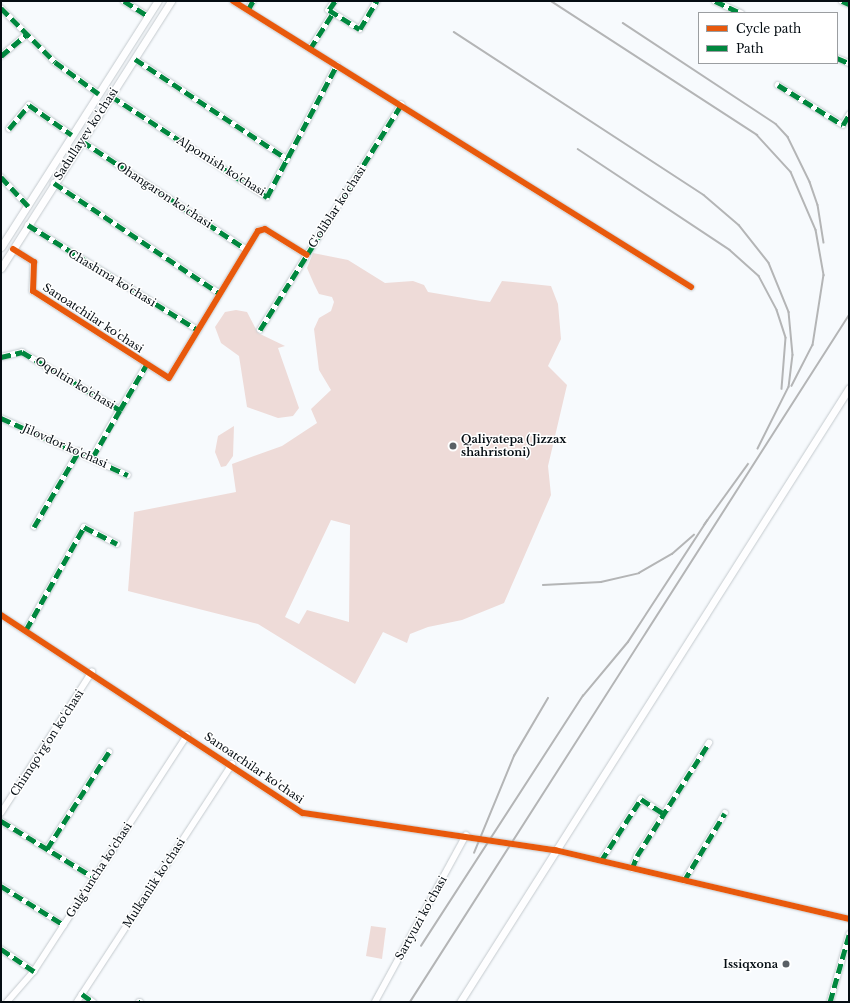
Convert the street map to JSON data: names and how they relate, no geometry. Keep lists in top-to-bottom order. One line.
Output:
{"streets":{"main road":["Sadullayev ko'chasi"],"street":["Alpomish ko'chasi","Ohangaron ko'chasi","G'oliblar ko'chasi","Chashma ko'chasi","Sanoatchilar ko'chasi","Oqoltin ko'chasi","Jilovdor ko'chasi","Chimqo'rg'on ko'chasi","Gulg'uncha ko'chasi","Mulkanlik ko'chasi","Sartyuzi ko'chasi"]},"crossings":[["Sadullayev ko'chasi","Alpomish ko'chasi"],["Sadullayev ko'chasi","Ohangaron ko'chasi"],["Sadullayev ko'chasi","Chashma ko'chasi"],["Sadullayev ko'chasi","Sanoatchilar ko'chasi"],["Chashma ko'chasi","Sanoatchilar ko'chasi"],["Sanoatchilar ko'chasi","Chimqo'rg'on ko'chasi"],["Sanoatchilar ko'chasi","Gulg'uncha ko'chasi"],["Sanoatchilar ko'chasi","Mulkanlik ko'chasi"],["Sanoatchilar ko'chasi","Sartyuzi ko'chasi"],["Oqoltin ko'chasi","Jilovdor ko'chasi"]],"places":["Qaliyatepa (Jizzax shahristoni)","Issiqxona"],"legend":["Cycle path","Path"]}
